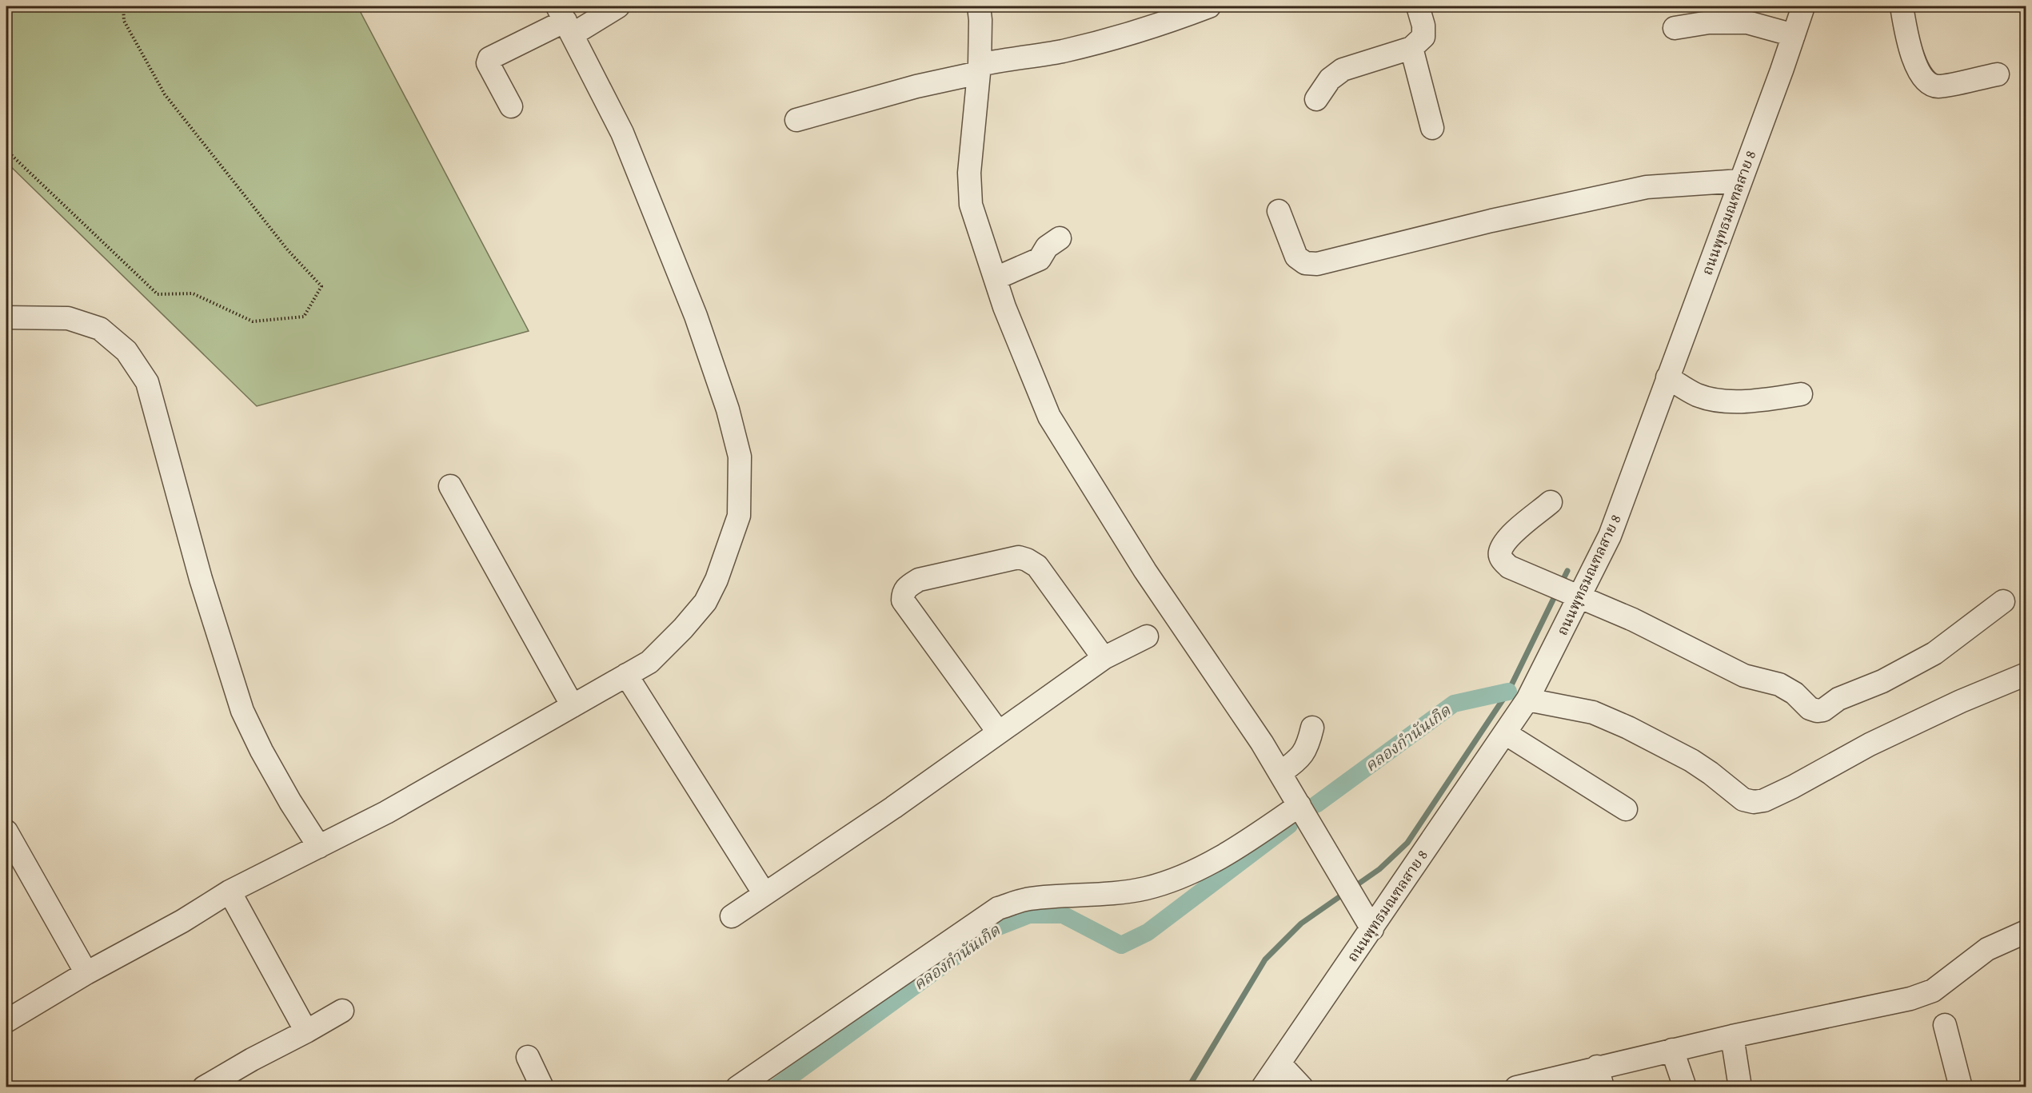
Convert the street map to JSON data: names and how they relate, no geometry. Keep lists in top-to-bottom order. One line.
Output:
{"streets":{"street":["ถนนพุทธมณฑลสาย 8"]},"water":["คลองกำนันเกิด"]}
